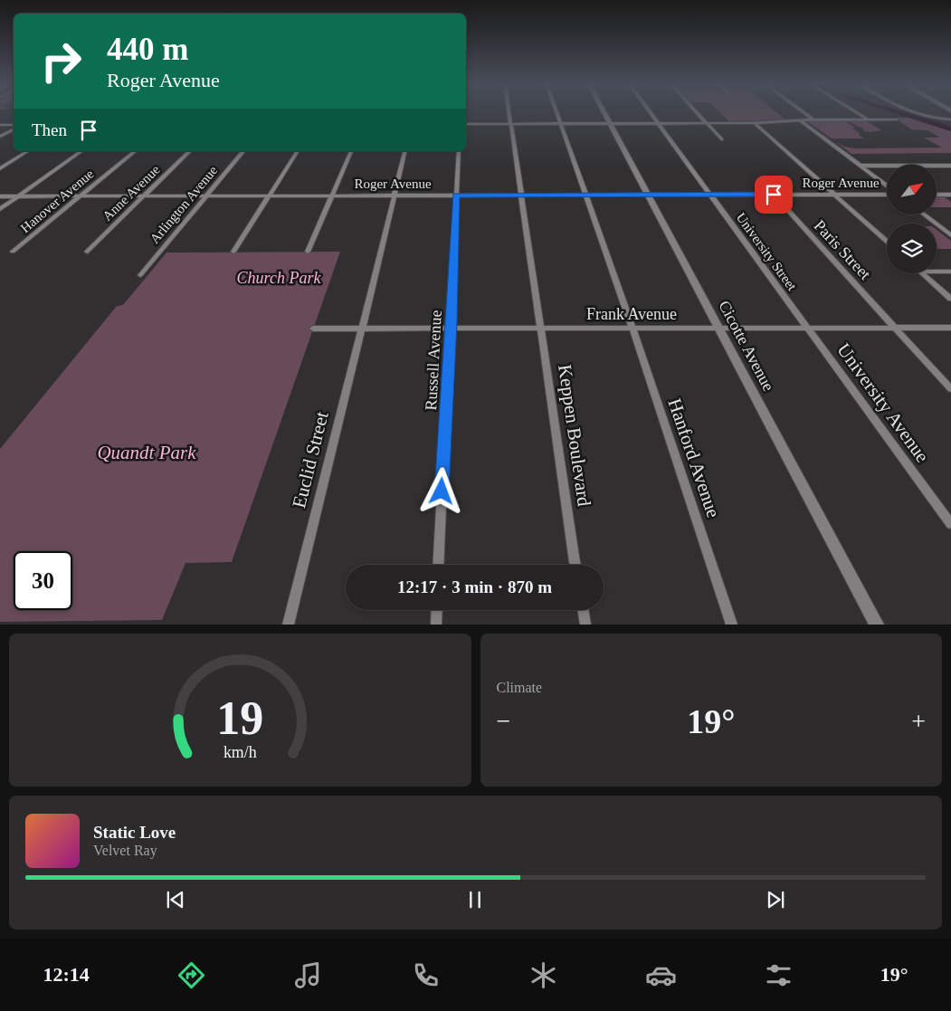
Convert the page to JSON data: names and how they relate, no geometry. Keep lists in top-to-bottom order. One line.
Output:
{"streets":{"street":["Roger Avenue","Anne Avenue","Hanover Avenue","Arlington Avenue","Paris Street","University Street","Frank Avenue","Cicotte Avenue","Russell Avenue","University Avenue","Keppen Boulevard","Hanford Avenue","Euclid Street"]},"crossings":[["Roger Avenue","Anne Avenue"],["Roger Avenue","Hanover Avenue"],["Roger Avenue","Arlington Avenue"],["Roger Avenue","Paris Street"],["Roger Avenue","University Street"],["Roger Avenue","Cicotte Avenue"],["Roger Avenue","Russell Avenue"],["Roger Avenue","Keppen Boulevard"],["Roger Avenue","Hanford Avenue"],["Roger Avenue","Euclid Street"],["Paris Street","Frank Avenue"],["University Street","University Avenue"],["Frank Avenue","Cicotte Avenue"],["Frank Avenue","Russell Avenue"],["Frank Avenue","University Avenue"],["Frank Avenue","Keppen Boulevard"],["Frank Avenue","Hanford Avenue"],["Frank Avenue","Euclid Street"]],"parks":["Church Park","Quandt Park"],"north":"top right","page":{"turn":["440 m","Roger Avenue"],"then":"Then","limit":"30","trip":"12:17 · 3 min · 870 m","tile":"Climate","heat":["−","19°","+"],"song":["Static Love","Velvet Ray"],"tabs":["12:14","19°"],"gauge":["19","km/h"]}}
